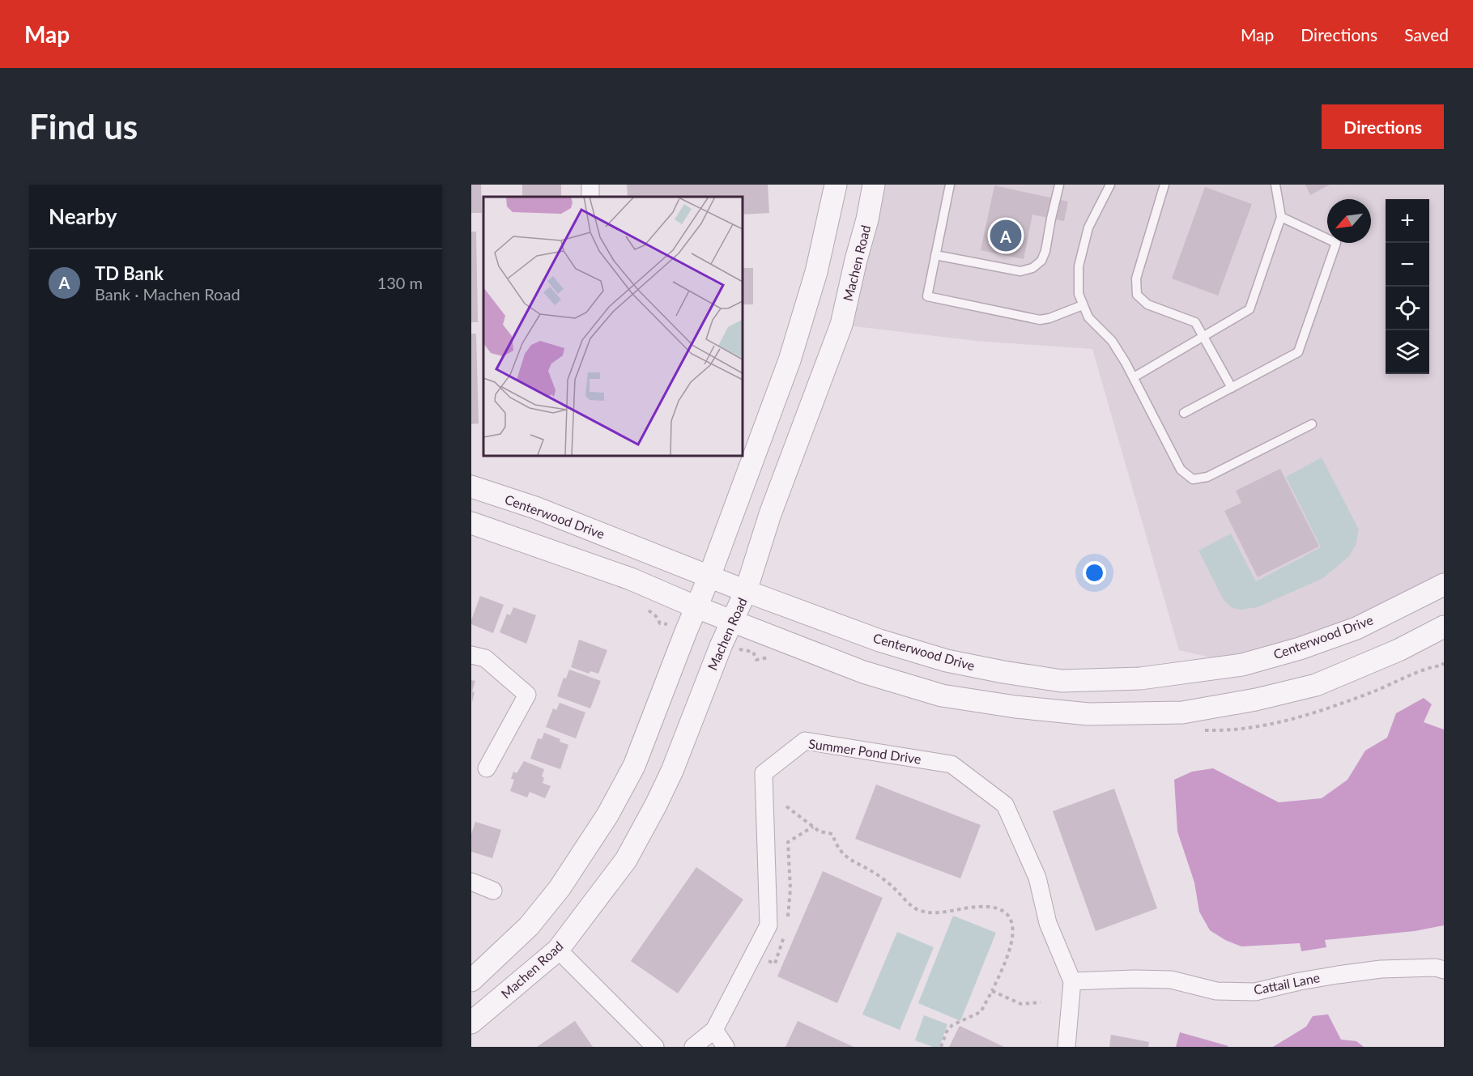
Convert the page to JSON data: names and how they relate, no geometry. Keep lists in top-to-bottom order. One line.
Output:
{"streets":{"street":["Machen Road","Centerwood Drive","Summer Pond Drive","Cattail Lane"]},"crossings":[["Machen Road","Centerwood Drive"],["Summer Pond Drive","Cattail Lane"]],"north":"bottom left","page":{"header":"Map","nav":["Map","Directions","Saved"],"buttons":"Directions","title":"Find us","heading":"Nearby","map_buttons":["+","−"],"pins":"A","list":[{"mark":"A","name":"TD Bank","note":"Bank · Machen Road","value":"130 m"}]}}
